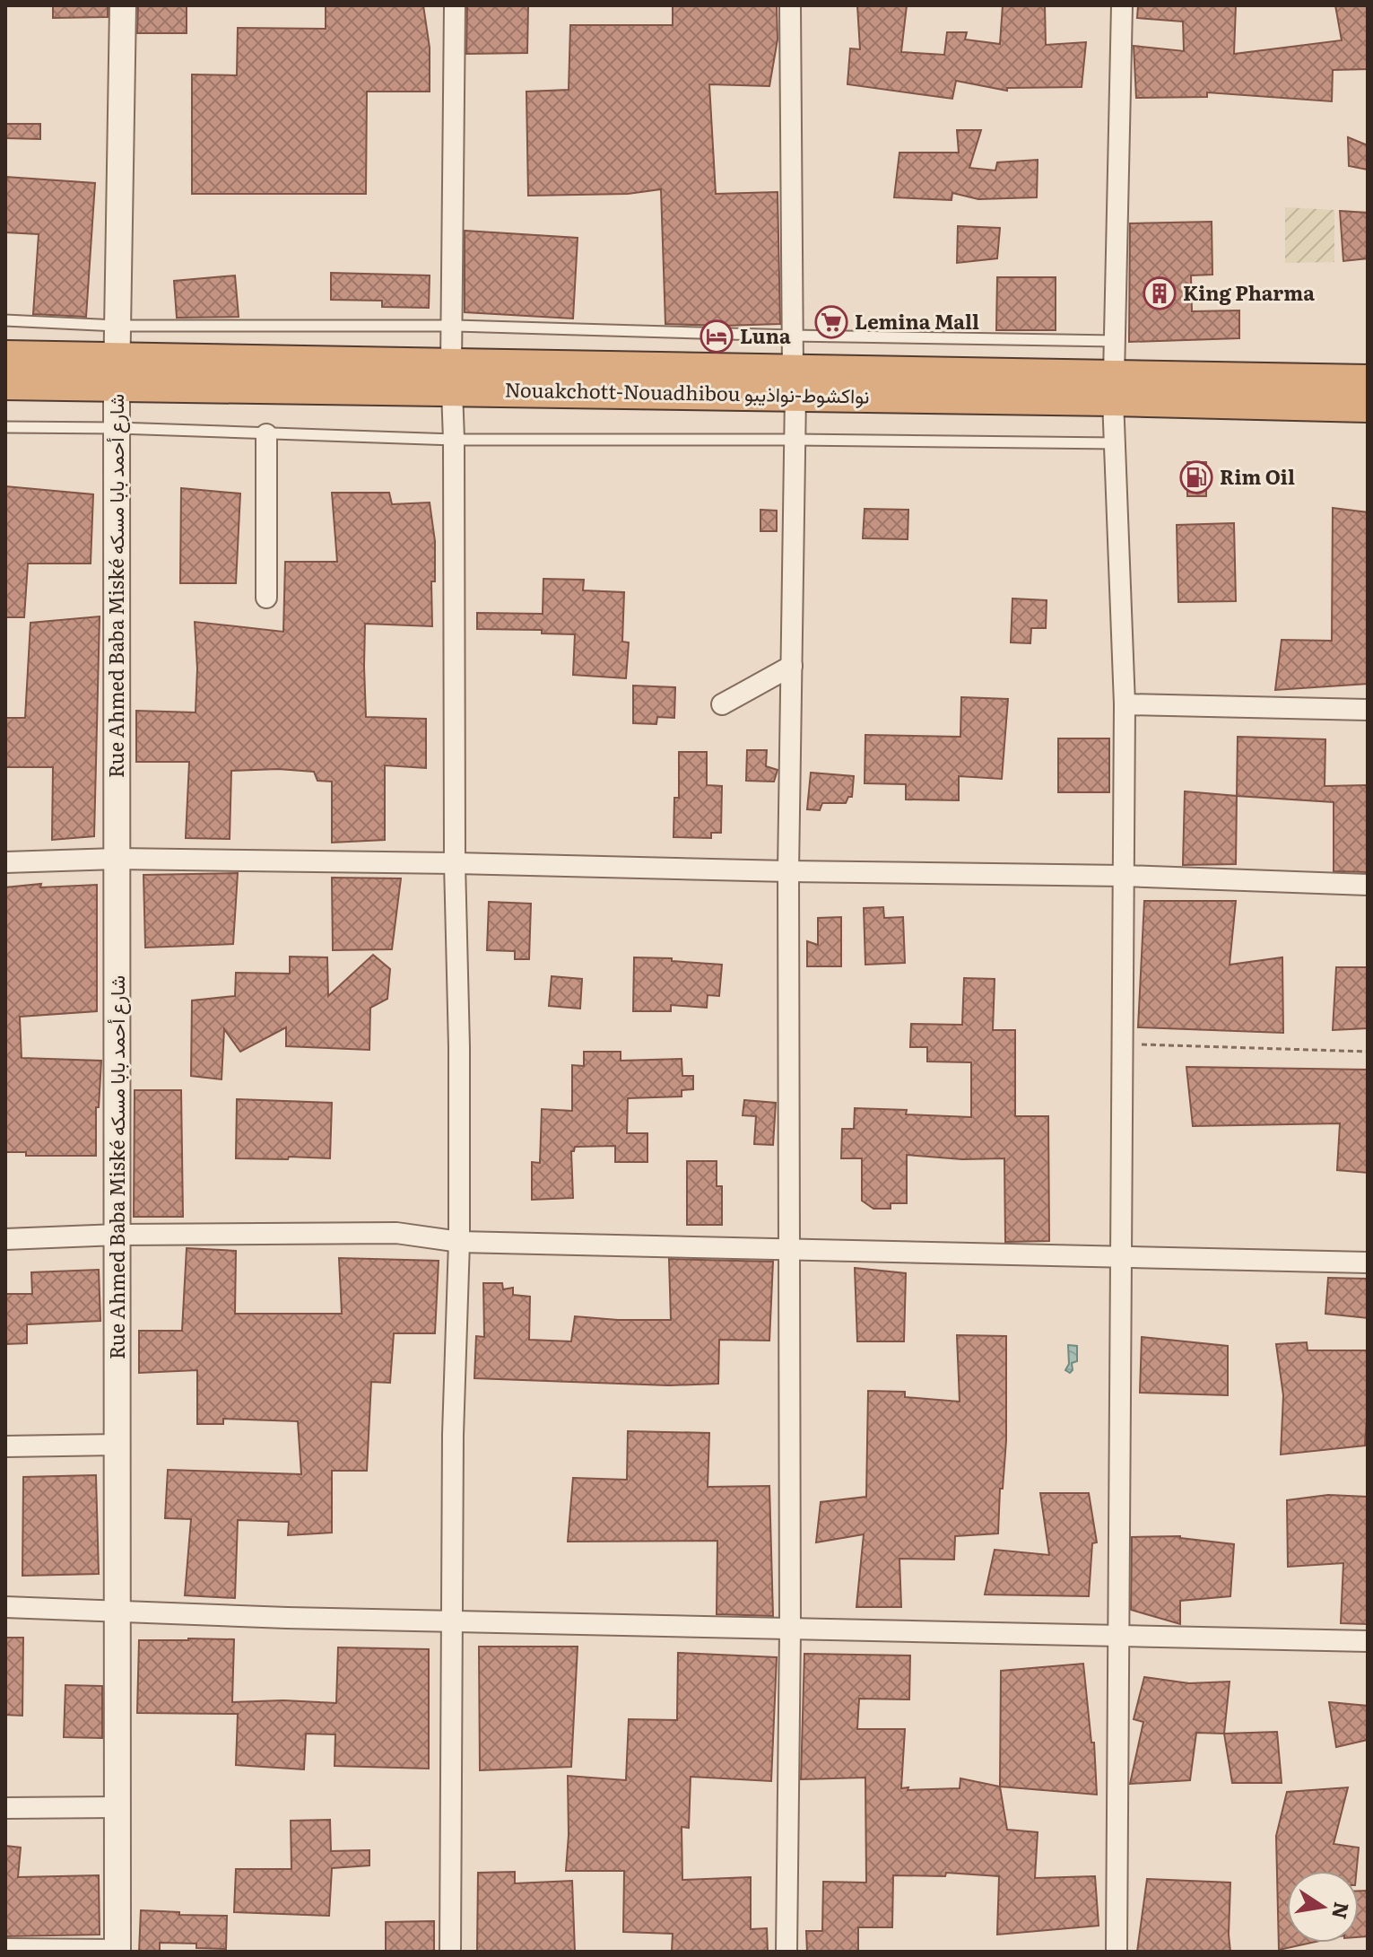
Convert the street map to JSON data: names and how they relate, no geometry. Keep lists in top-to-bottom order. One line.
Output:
{"streets":{"highway":["Nouakchott-Nouadhibou نواكشوط-نواذيبو"],"street":["Rue Ahmed Baba Miské شارع أحمد بابا مسكه"]},"crossings":[["Nouakchott-Nouadhibou نواكشوط-نواذيبو","Rue Ahmed Baba Miské شارع أحمد بابا مسكه"]],"places":{"building":["King Pharma"],"supermarket":["Lemina Mall"],"hotel":["Luna"],"fuel station":["Rim Oil"]},"north":"right"}
